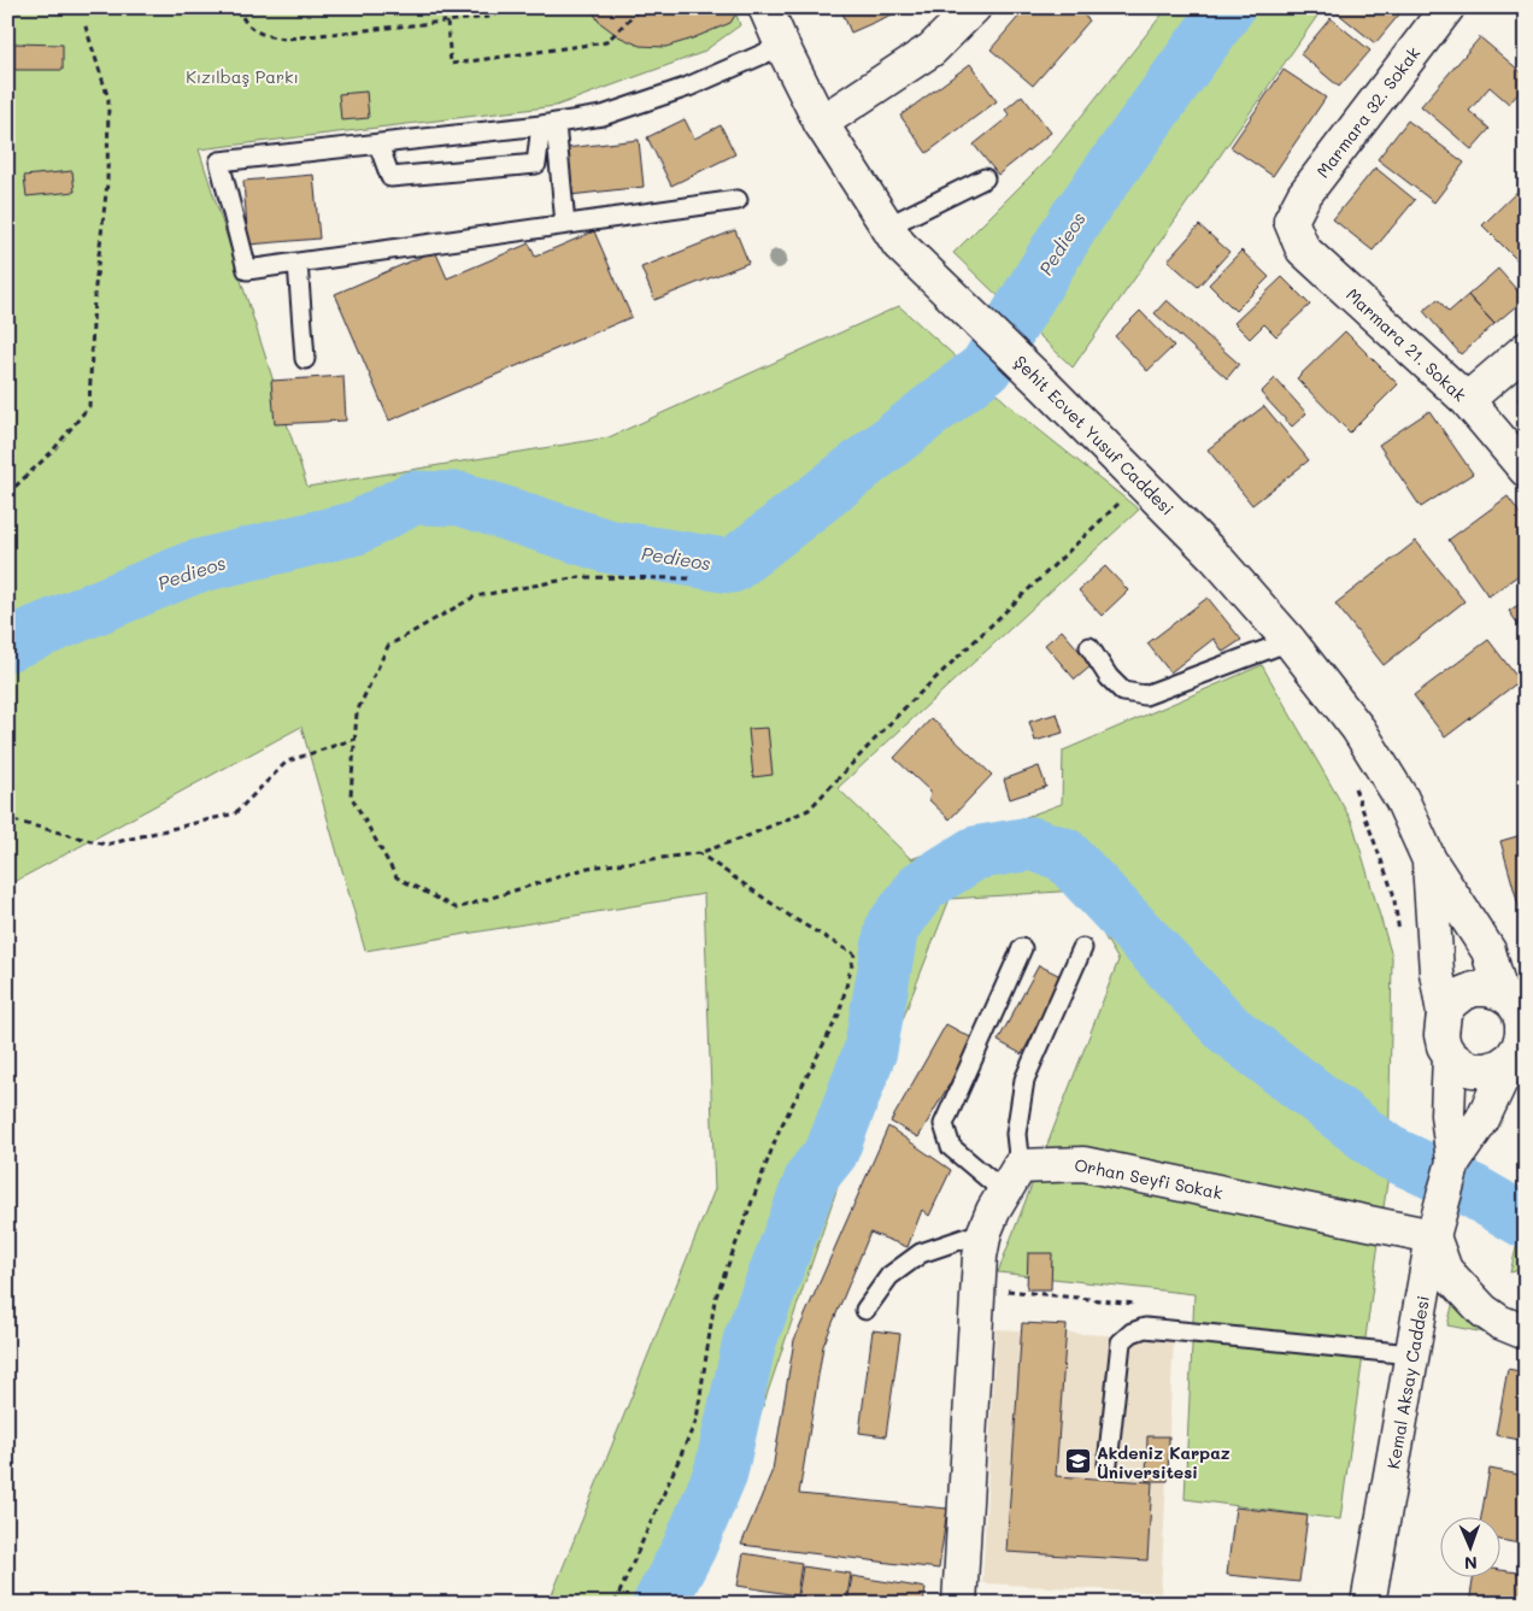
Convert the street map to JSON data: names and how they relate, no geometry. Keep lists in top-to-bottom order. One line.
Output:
{"streets":{"main road":["Marmara 32. Sokak","Marmara 21. Sokak","Şehit Ecvet Yusuf Caddesi","Orhan Seyfi Sokak","Kemal Aksay Caddesi"]},"crossings":[["Marmara 32. Sokak","Marmara 21. Sokak"],["Orhan Seyfi Sokak","Kemal Aksay Caddesi"]],"water":["Pedieos"],"parks":["Kızılbaş Parkı"],"places":{"school or university":["Akdeniz Karpaz Üniversitesi"]},"north":"bottom"}
